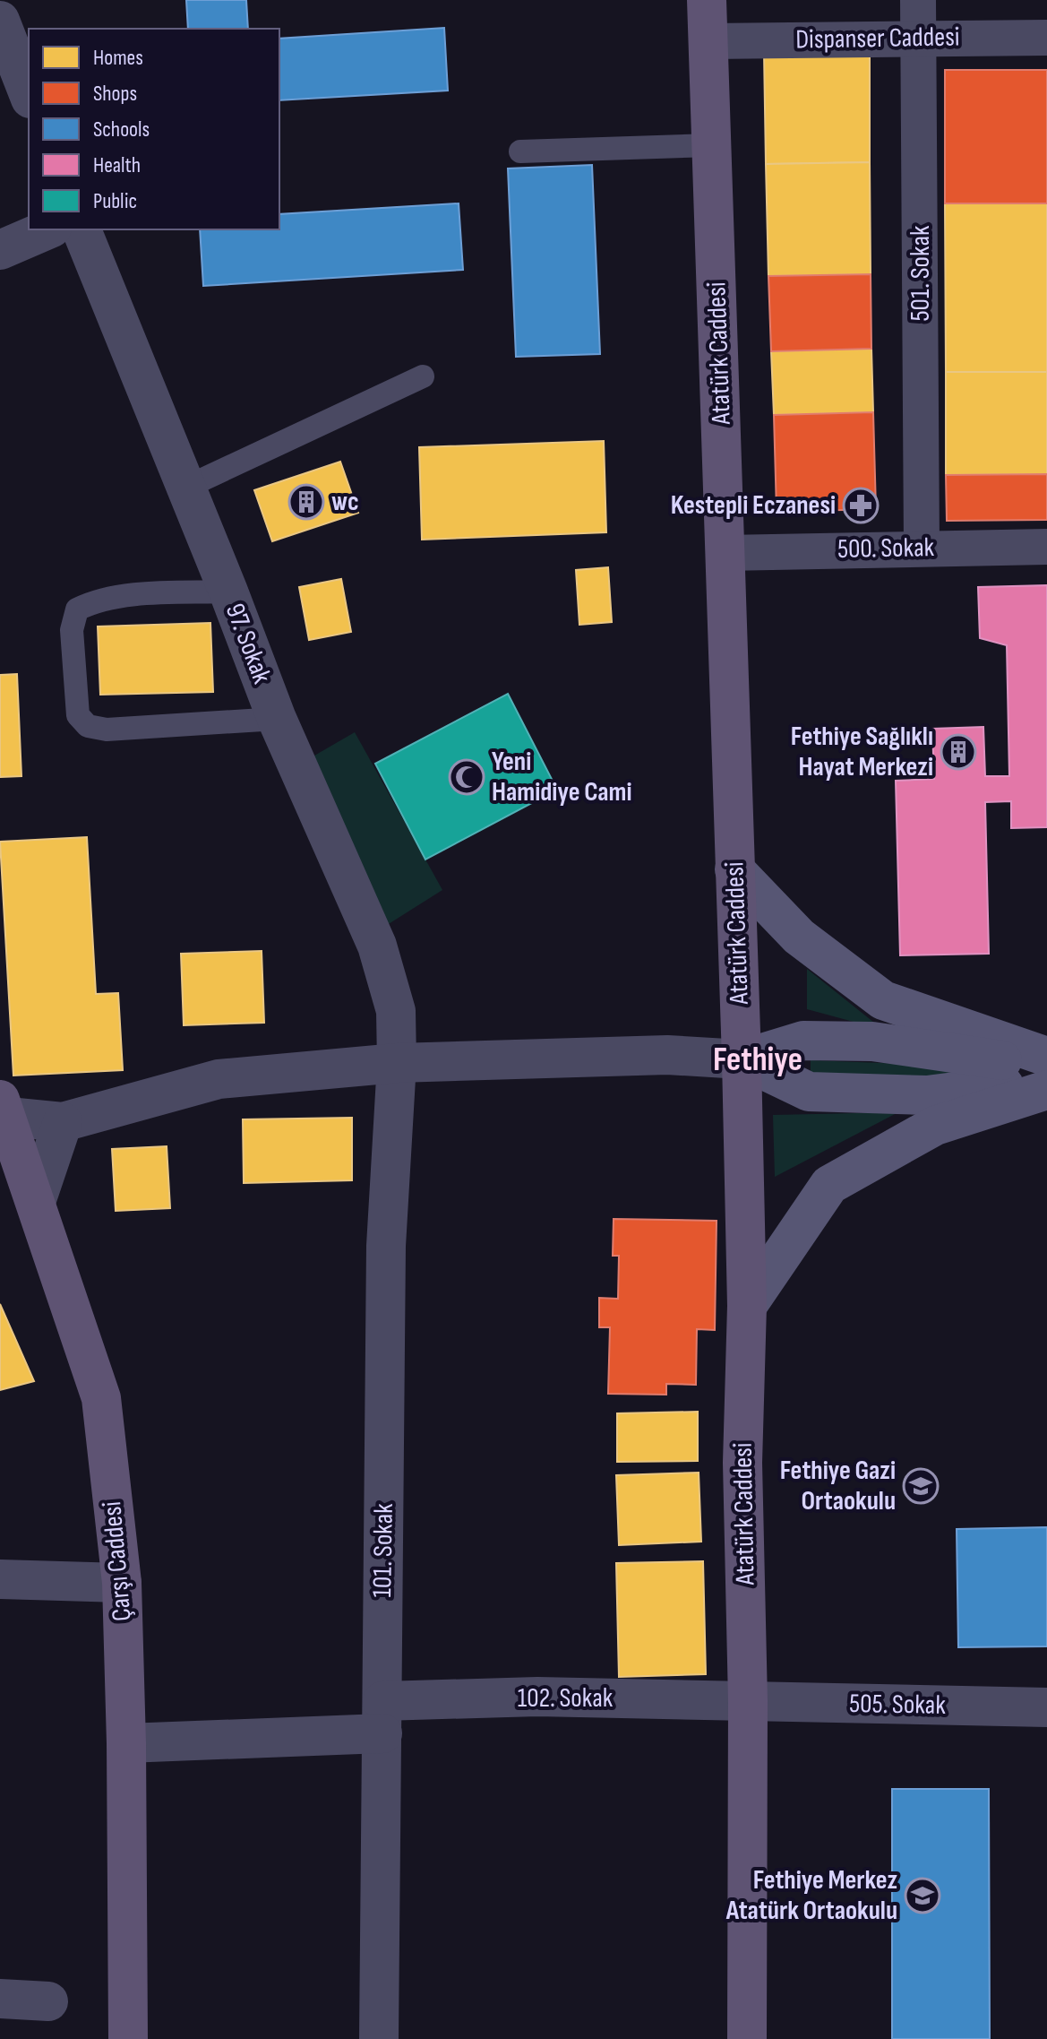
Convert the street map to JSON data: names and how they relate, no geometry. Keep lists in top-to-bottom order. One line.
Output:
{"streets":{"main road":["Atatürk Caddesi","Çarşı Caddesi"],"street":["Dispanser Caddesi","501. Sokak","500. Sokak","97. Sokak","101. Sokak","102. Sokak","505. Sokak"]},"crossings":[["Dispanser Caddesi","501. Sokak"],["Dispanser Caddesi","Atatürk Caddesi"],["501. Sokak","500. Sokak"],["Atatürk Caddesi","500. Sokak"],["Atatürk Caddesi","102. Sokak"],["Atatürk Caddesi","505. Sokak"],["97. Sokak","101. Sokak"],["101. Sokak","102. Sokak"],["Çarşı Caddesi","102. Sokak"],["102. Sokak","505. Sokak"]],"districts":["Fethiye"],"places":{"building":["wc","Fethiye Sağlıklı Hayat Merkezi"],"pharmacy":["Kestepli Eczanesi"],"mosque":["Yeni Hamidiye Cami"],"school or university":["Fethiye Gazi Ortaokulu","Fethiye Merkez Atatürk Ortaokulu"]},"legend":["Homes","Shops","Schools","Health","Public"]}
